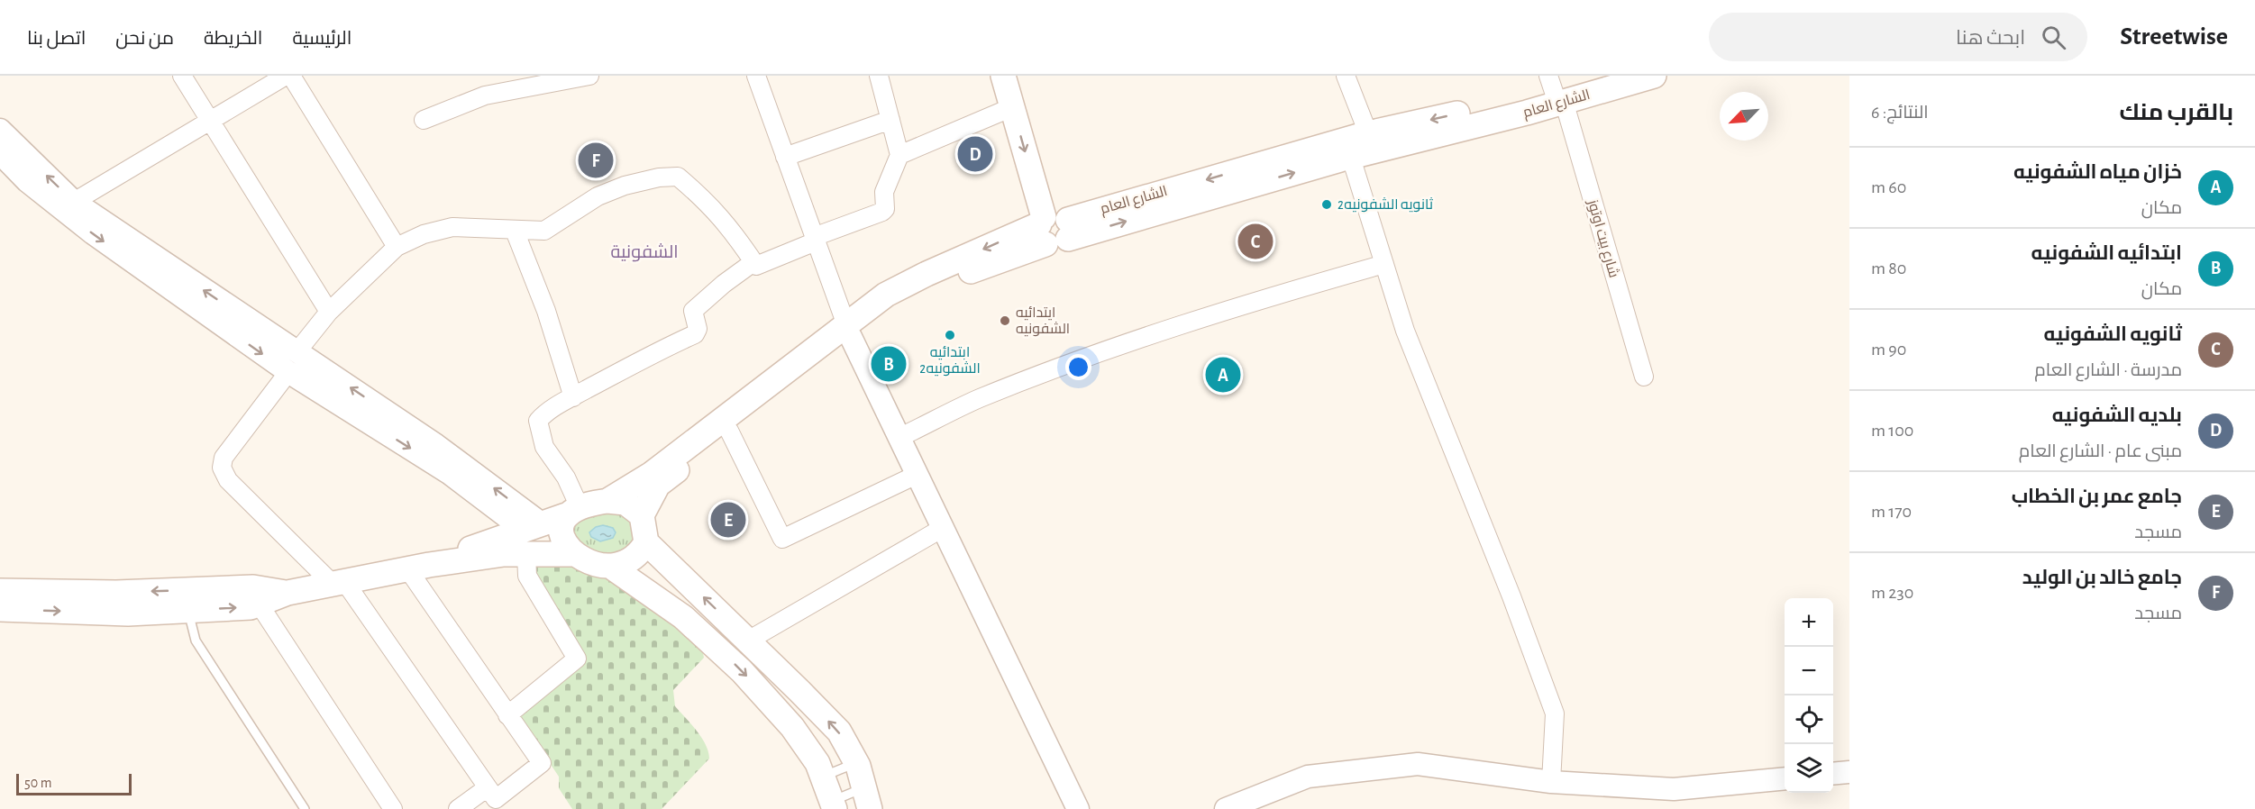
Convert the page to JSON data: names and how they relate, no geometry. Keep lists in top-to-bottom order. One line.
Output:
{"streets":{"main road":["الشارع العام"],"street":["شارع بيت اوتوز"]},"crossings":[["الشارع العام","شارع بيت اوتوز"]],"districts":["الشفونية"],"places":["ثانويه الشفونيه2","ايتدائيه الشفونيه","ابتدائيه الشفونيه2"],"scale_bar":"50 m","north":"bottom left","page":{"header":"Streetwise","search":"ابحث هنا","nav":["الرئيسية","الخريطة","من نحن","اتصل بنا"],"heading":["بالقرب منك","النتائج: 6"],"pins":["D","F","C","B","A","E"],"list":[{"mark":"A","name":"خزان مياه الشفونيه","note":"مكان","value":"60 m"},{"mark":"B","name":"ابتدائيه الشفونيه","note":"مكان","value":"80 m"},{"mark":"C","name":"ثانويه الشفونيه","note":"مدرسة · الشارع العام","value":"90 m"},{"mark":"D","name":"بلديه الشفونيه","note":"مبنى عام · الشارع العام","value":"100 m"},{"mark":"E","name":"جامع عمر بن الخطاب","note":"مسجد","value":"170 m"},{"mark":"F","name":"جامع خالد بن الوليد","note":"مسجد","value":"230 m"}],"map_buttons":["+","−"],"scale":"50 m"}}
